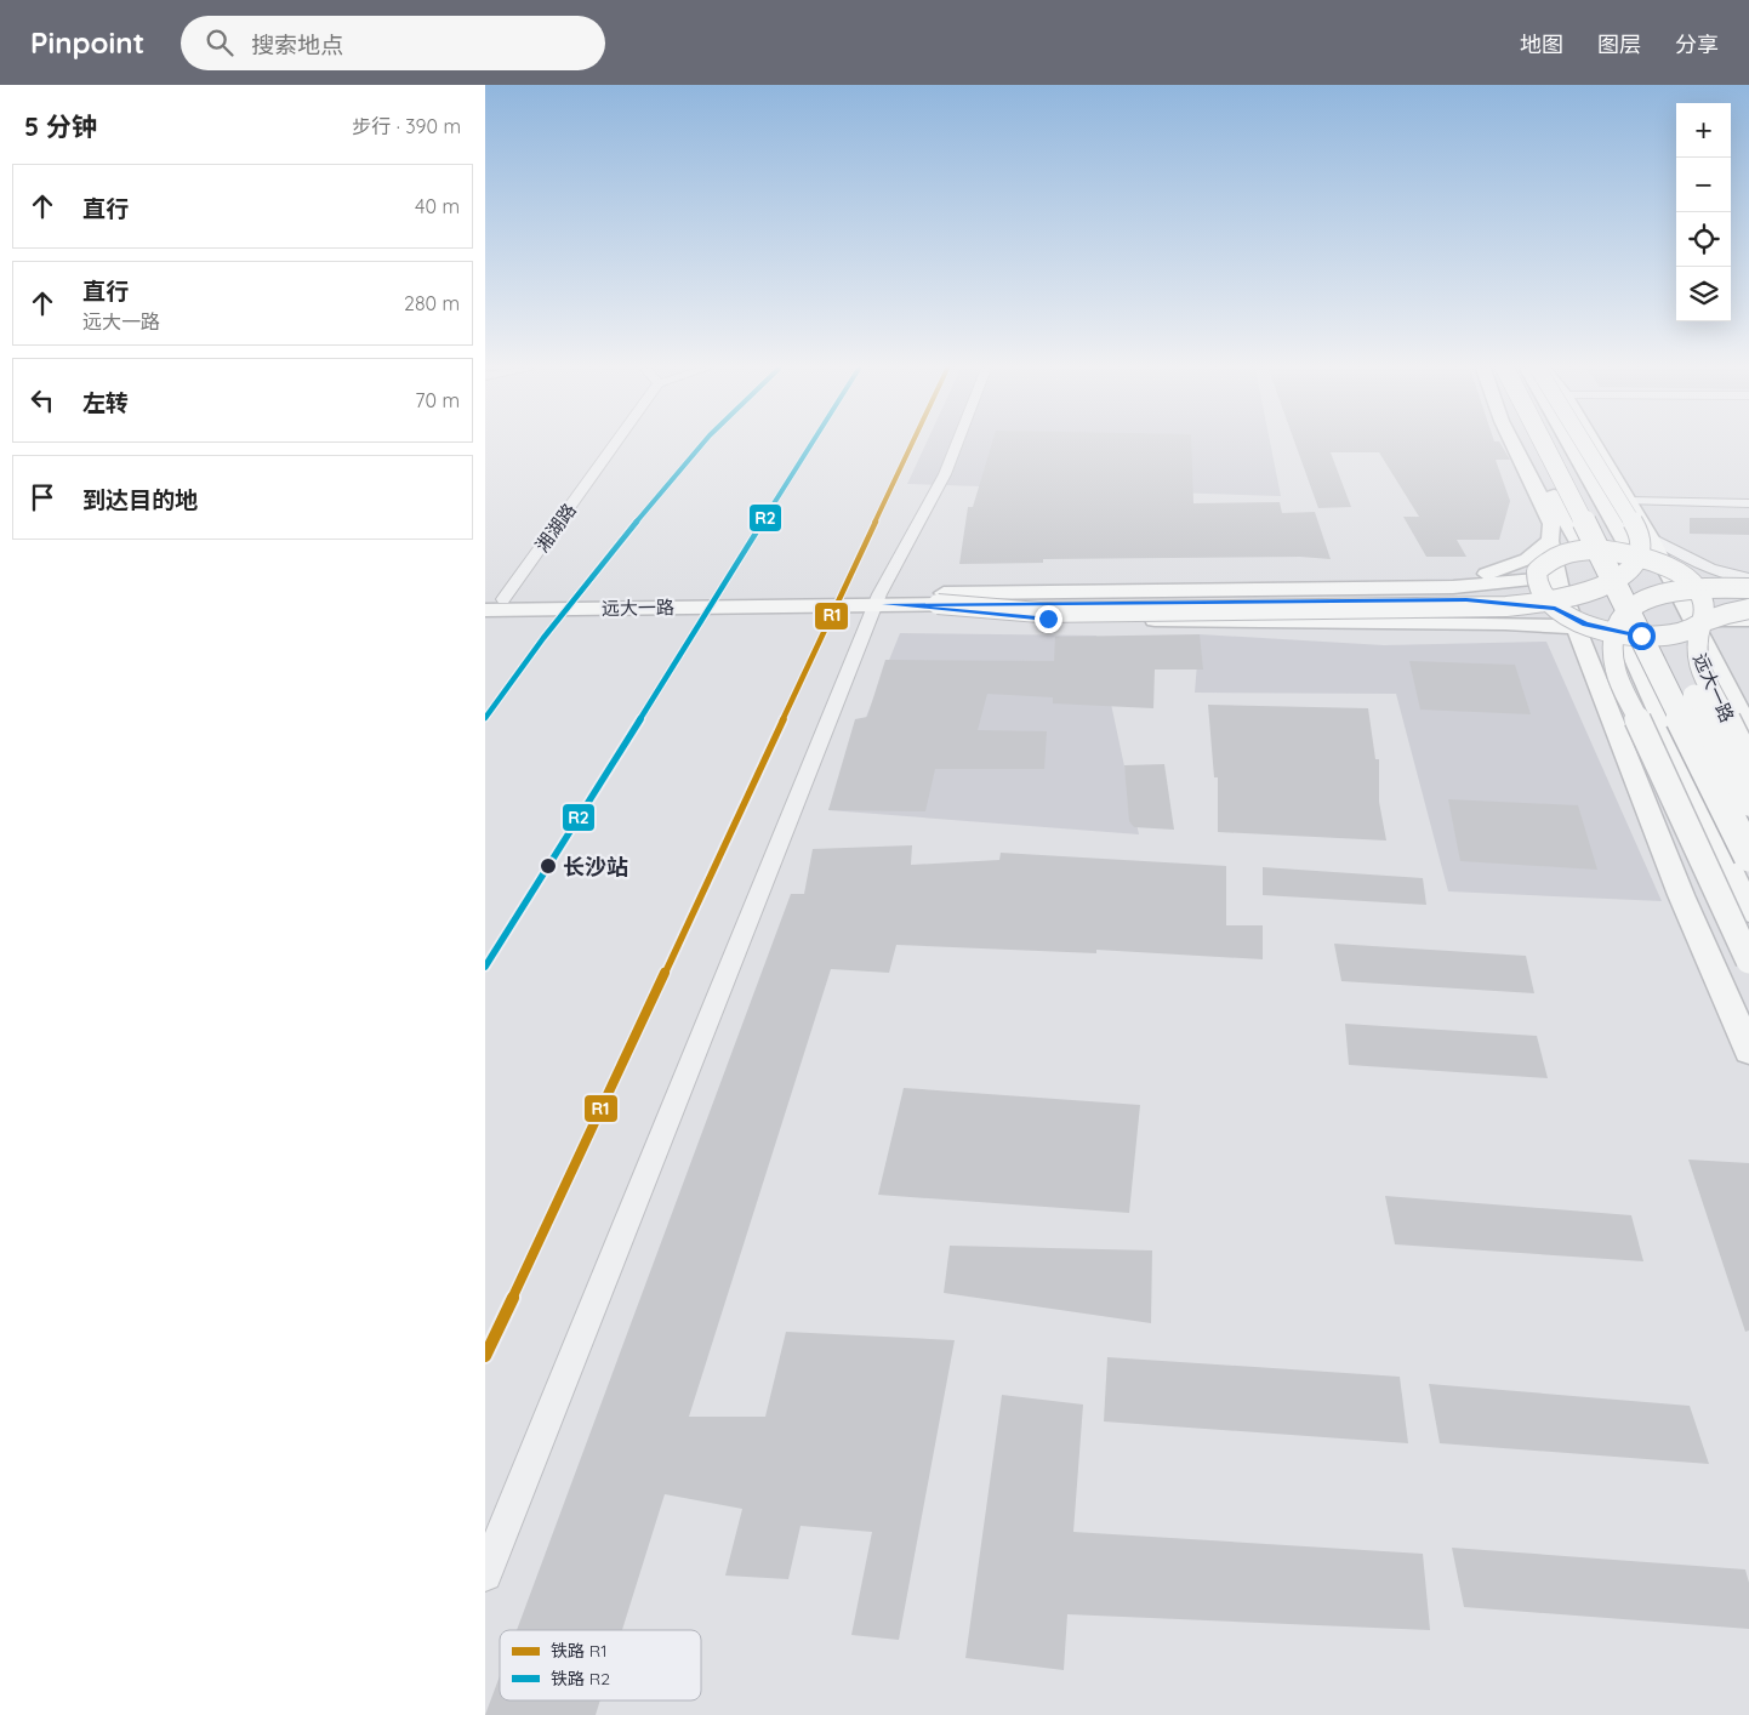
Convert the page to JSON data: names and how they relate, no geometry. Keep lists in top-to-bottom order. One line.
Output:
{"streets":{"main road":["远大一路"],"street":["湘湖路"]},"crossings":[["湘湖路","远大一路"]],"places":["长沙站"],"lines":["rail line R1","rail line R2"],"legend":["铁路 R1","铁路 R2"],"page":{"header":"Pinpoint","search":"搜索地点","nav":["地图","图层","分享"],"heading":["5 分钟","步行 · 390 m"],"map_buttons":["+","−"],"list":[["直行","40 m"],["直行","远大一路","280 m"],["左转","70 m"],"到达目的地"]}}
